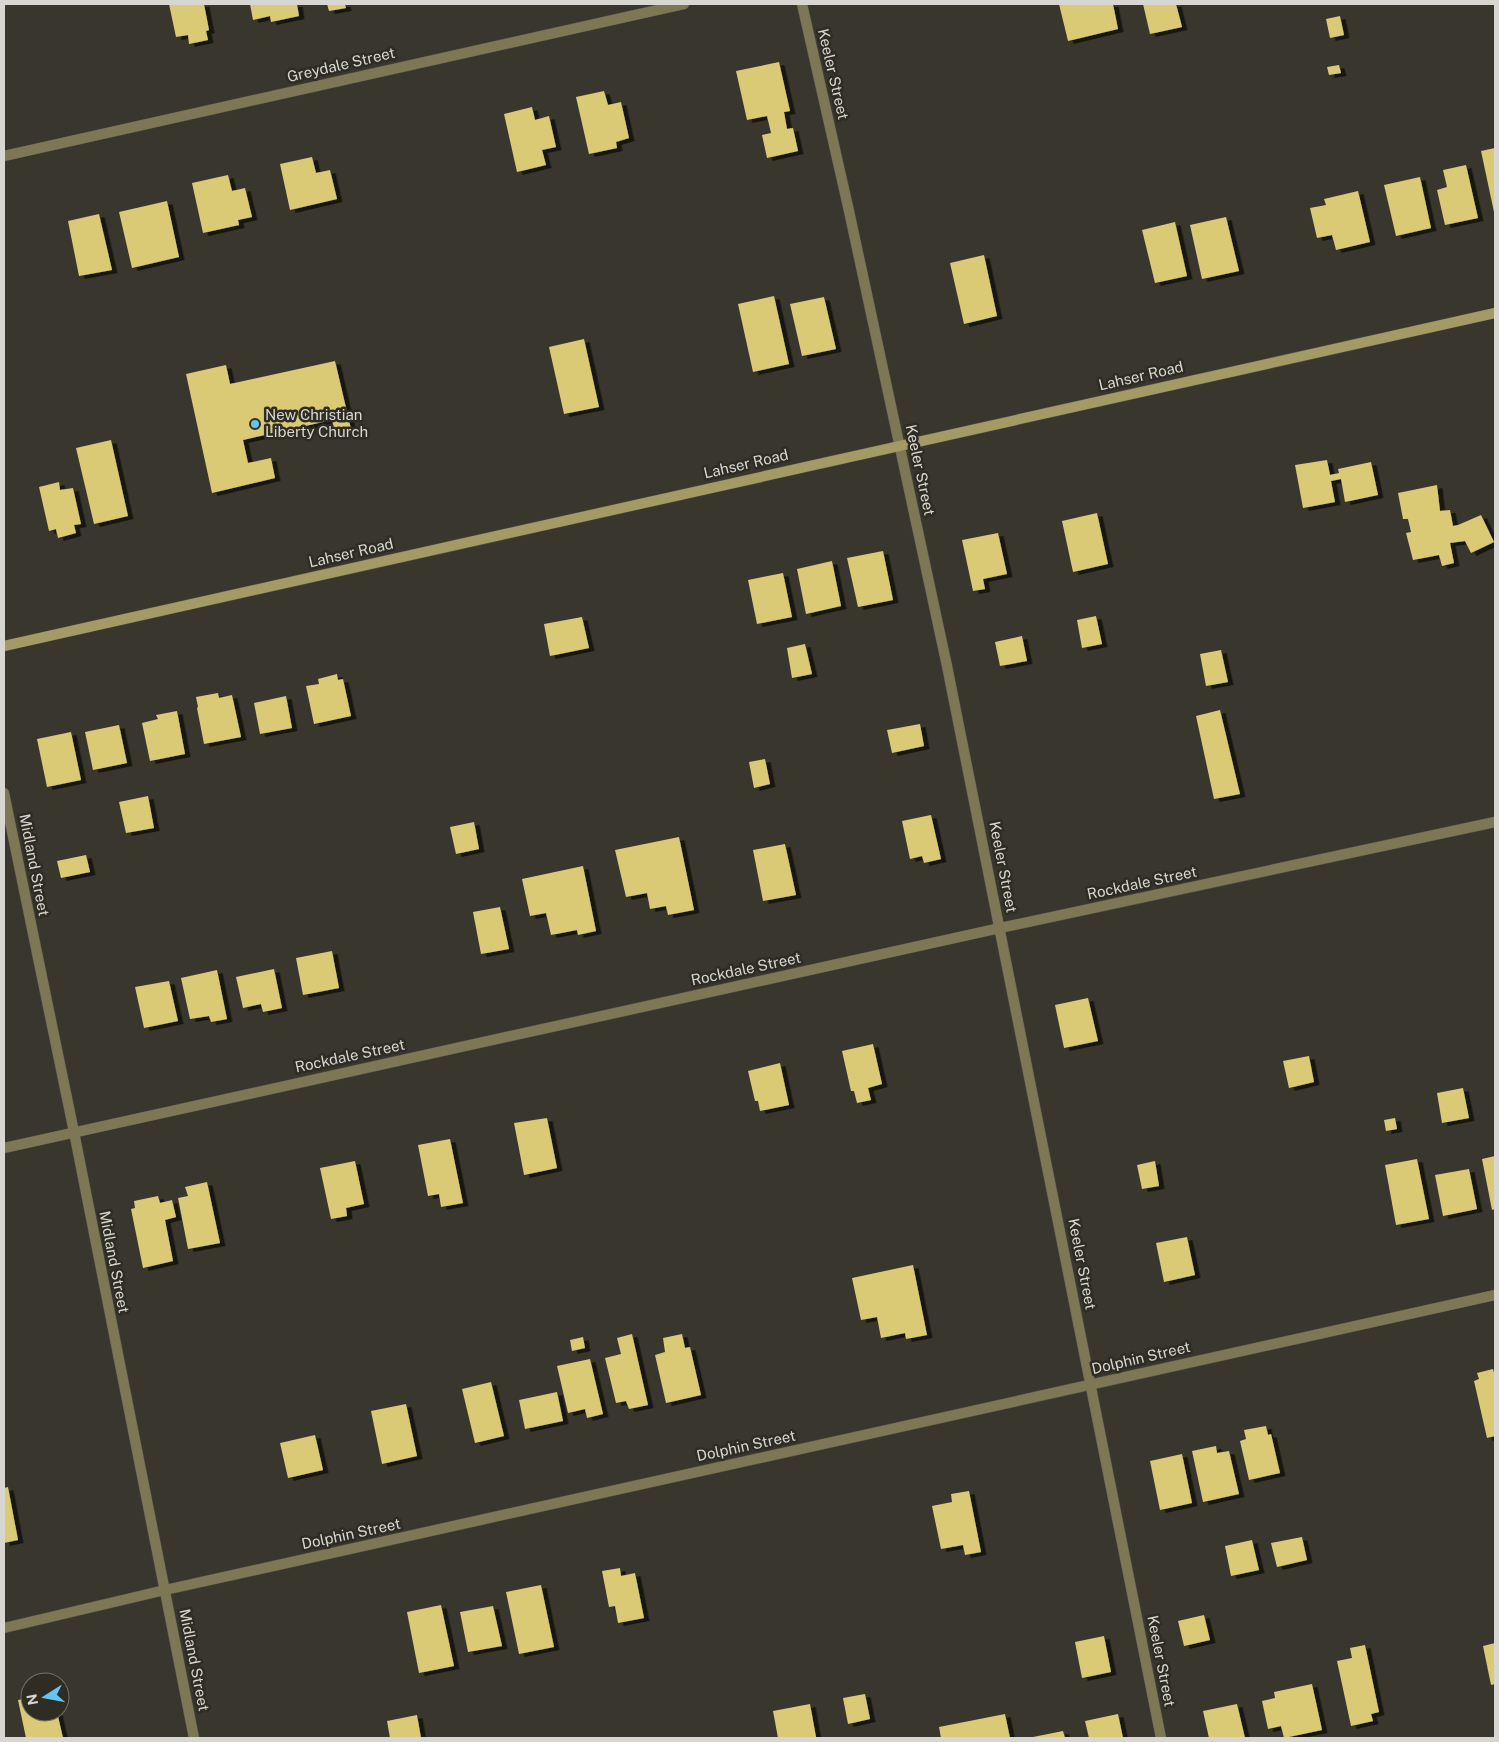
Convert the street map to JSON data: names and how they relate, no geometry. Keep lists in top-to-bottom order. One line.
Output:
{"streets":{"main road":["Lahser Road"],"street":["Greydale Street","Keeler Street","Midland Street","Rockdale Street","Dolphin Street"]},"crossings":[["Keeler Street","Lahser Road"],["Keeler Street","Rockdale Street"],["Keeler Street","Dolphin Street"],["Midland Street","Rockdale Street"],["Midland Street","Dolphin Street"]],"places":["New Christian Liberty Church"],"north":"left"}
